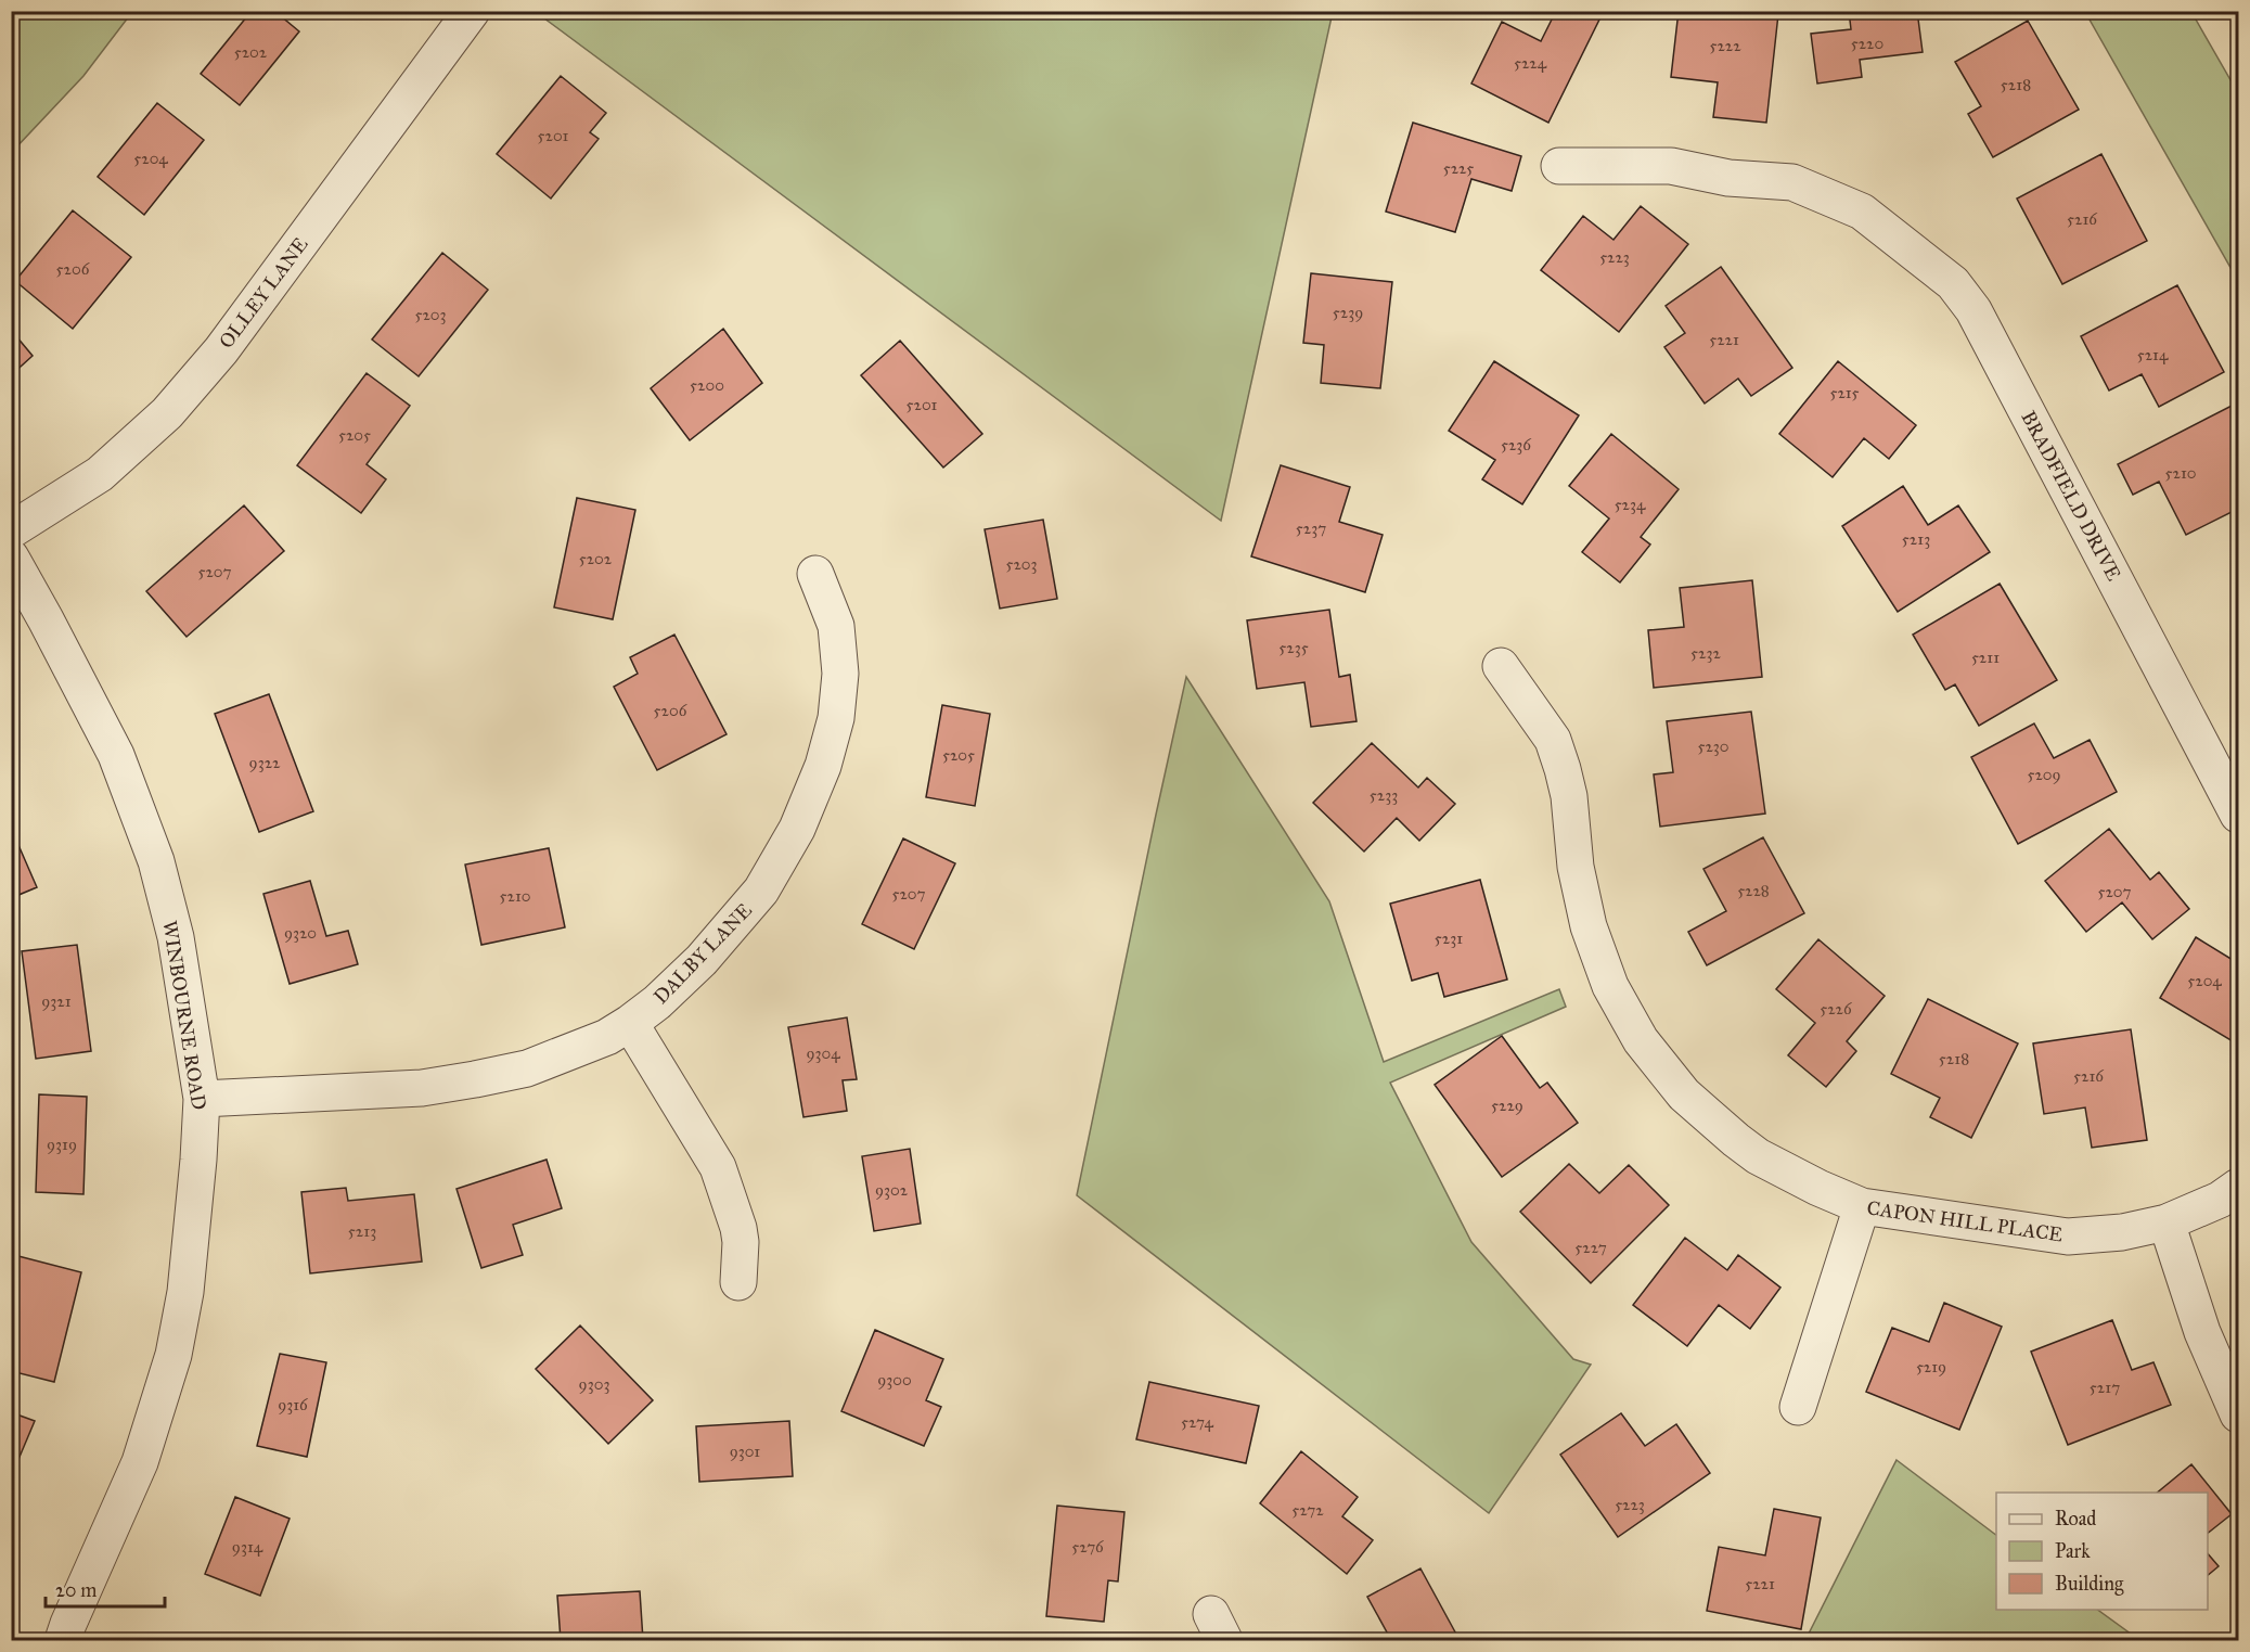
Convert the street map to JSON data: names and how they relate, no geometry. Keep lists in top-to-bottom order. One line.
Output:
{"streets":{"street":["OLLEY LANE","BRADFIELD DRIVE","DALBY LANE","WINBOURNE ROAD","CAPON HILL PLACE"]},"crossings":[["DALBY LANE","WINBOURNE ROAD"]],"house_numbers":["5220","5222","5202","5224","5218","5201","5204","5225","5216","5223","5206","5239","5203","5221","5214","5200","5215","5201","5205","5236","5210","5234","5237","5213","5202","5203","5207","5235","5232","5211","5206","5230","5205","9322","5209","5233","5228","5207","5207","5210","9320","5231","5204","9321","5226","9304","5218","5216","5229","9319","9302","5213","5227","5219","9300","9303","5217","9316","5274","9301","5223","5272","9314","5276","5221"],"legend":["Road","Park","Building"],"scale_bar":"20 m"}
